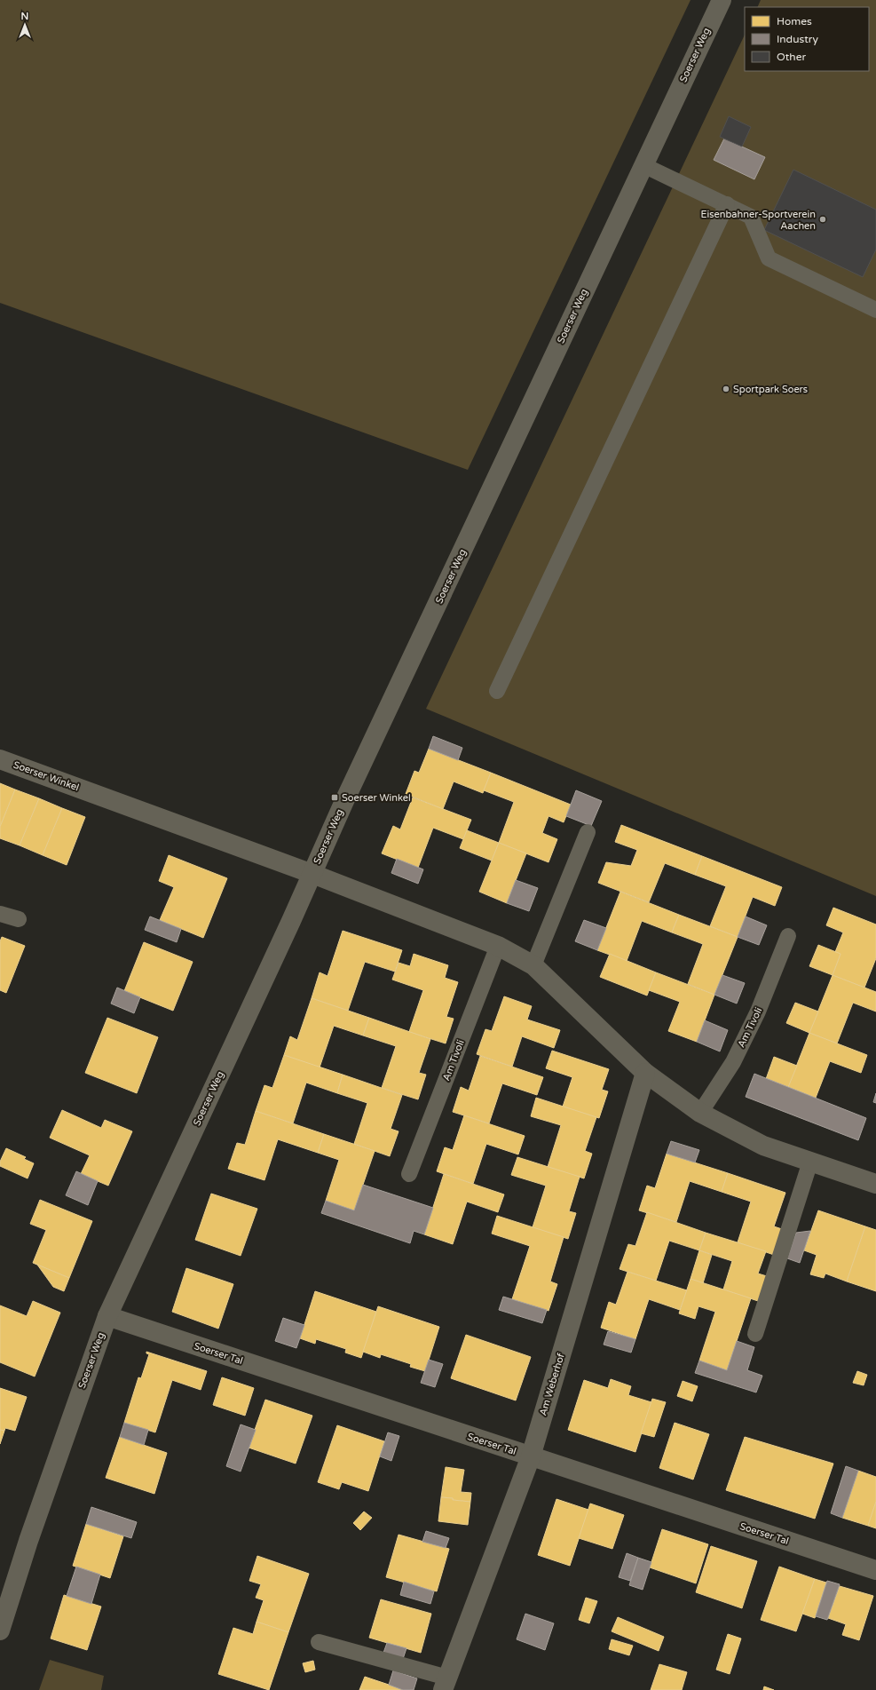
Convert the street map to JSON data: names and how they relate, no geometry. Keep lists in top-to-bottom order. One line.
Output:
{"streets":{"street":["Soerser Weg","Soerser Winkel","Soerser Tal","Am Weberhof"],"lane":["Am Tivoli"]},"crossings":[["Soerser Weg","Soerser Winkel"],["Soerser Weg","Soerser Tal"],["Soerser Tal","Am Weberhof"]],"places":{"other":["Eisenbahner-Sportverein Aachen","Sportpark Soers"],"transit":["Soerser Winkel"]},"legend":["Homes","Industry","Other"],"north":"top"}
